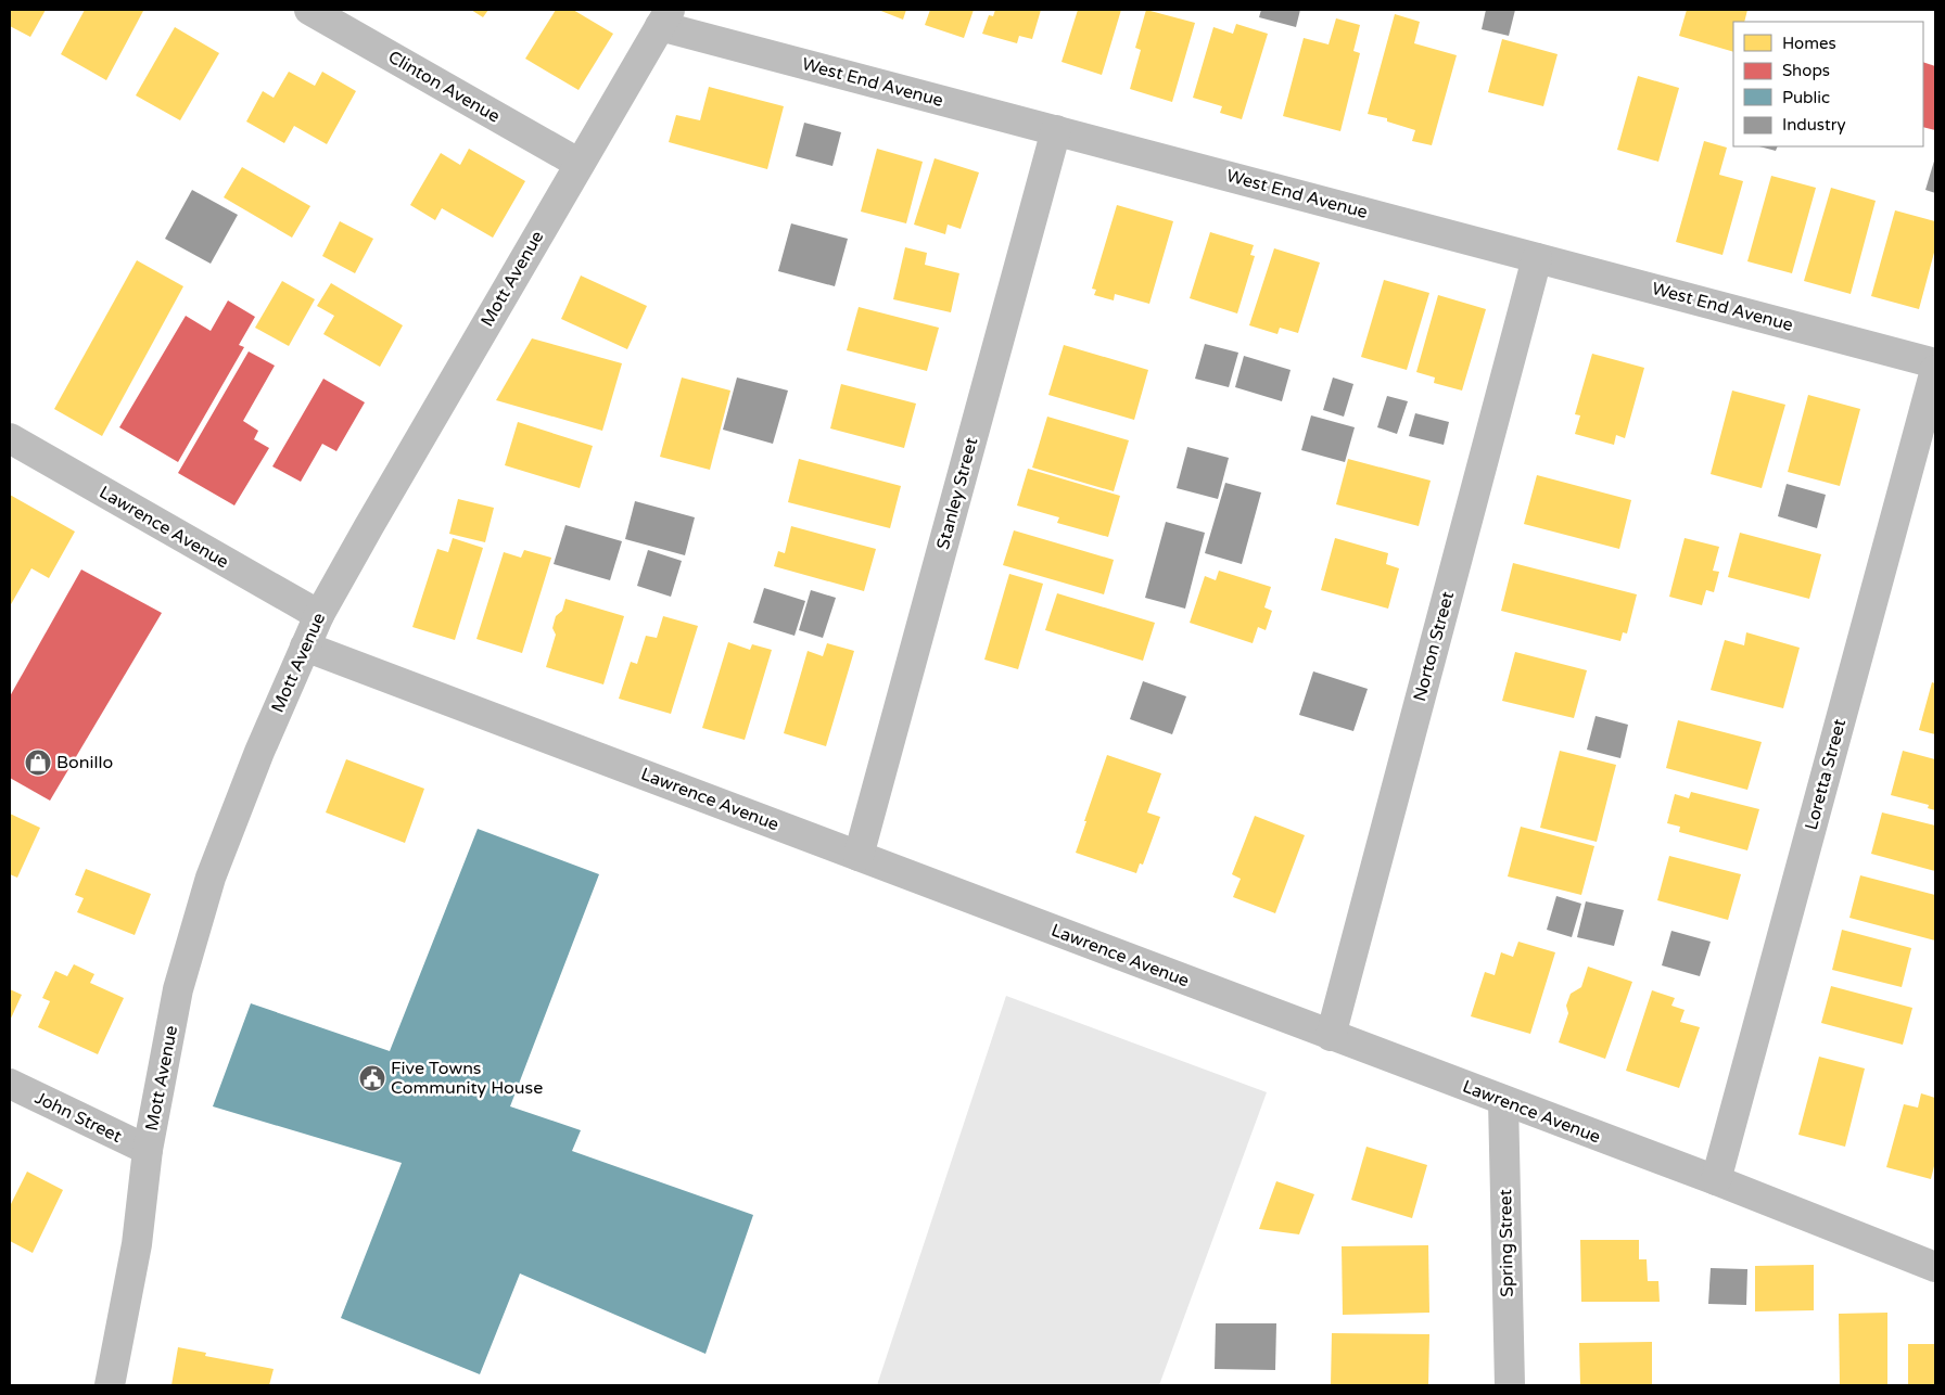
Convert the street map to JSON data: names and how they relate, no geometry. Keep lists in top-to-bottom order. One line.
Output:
{"streets":{"street":["West End Avenue","Clinton Avenue","Mott Avenue","Stanley Street","Lawrence Avenue","Norton Street","Loretta Street","John Street","Spring Street"]},"crossings":[["West End Avenue","Mott Avenue"],["West End Avenue","Stanley Street"],["West End Avenue","Norton Street"],["Clinton Avenue","Mott Avenue"],["Mott Avenue","Lawrence Avenue"],["Mott Avenue","John Street"],["Stanley Street","Lawrence Avenue"],["Lawrence Avenue","Norton Street"],["Lawrence Avenue","Loretta Street"],["Lawrence Avenue","Spring Street"]],"places":{"shop":["Bonillo"],"public building":["Five Towns Community House"]},"legend":["Homes","Shops","Public","Industry"]}
